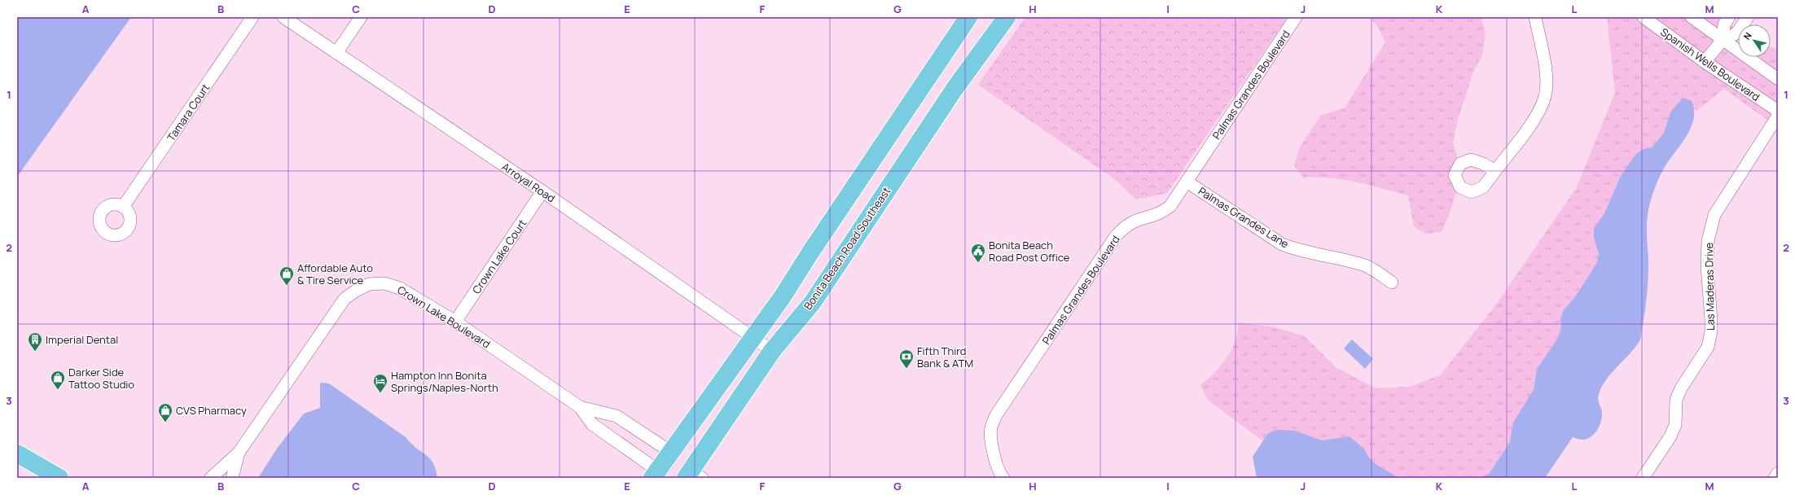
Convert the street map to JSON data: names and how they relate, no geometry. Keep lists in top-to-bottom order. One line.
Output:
{"streets":{"main road":["Bonita Beach Road Southeast"],"street":["Spanish Wells Boulevard","Palmas Grandes Boulevard","Tamara Court","Arroyal Road","Palmas Grandes Lane","Crown Lake Court","Las Maderas Drive","Crown Lake Boulevard"]},"crossings":[["Palmas Grandes Boulevard","Palmas Grandes Lane"],["Arroyal Road","Bonita Beach Road Southeast"],["Arroyal Road","Crown Lake Court"],["Crown Lake Court","Crown Lake Boulevard"]],"places":{"public building":["Bonita Beach Road Post Office"],"shop":["Affordable Auto & Tire Service","Darker Side Tattoo Studio","CVS Pharmacy"],"building":["Imperial Dental"],"bank":["Fifth Third Bank & ATM"],"hotel":["Hampton Inn Bonita Springs/Naples-North"]},"north":"top left","grid":{"columns":["A","B","C","D","E","F","G","H","I","J","K","L","M"],"rows":["1","2","3"]}}
